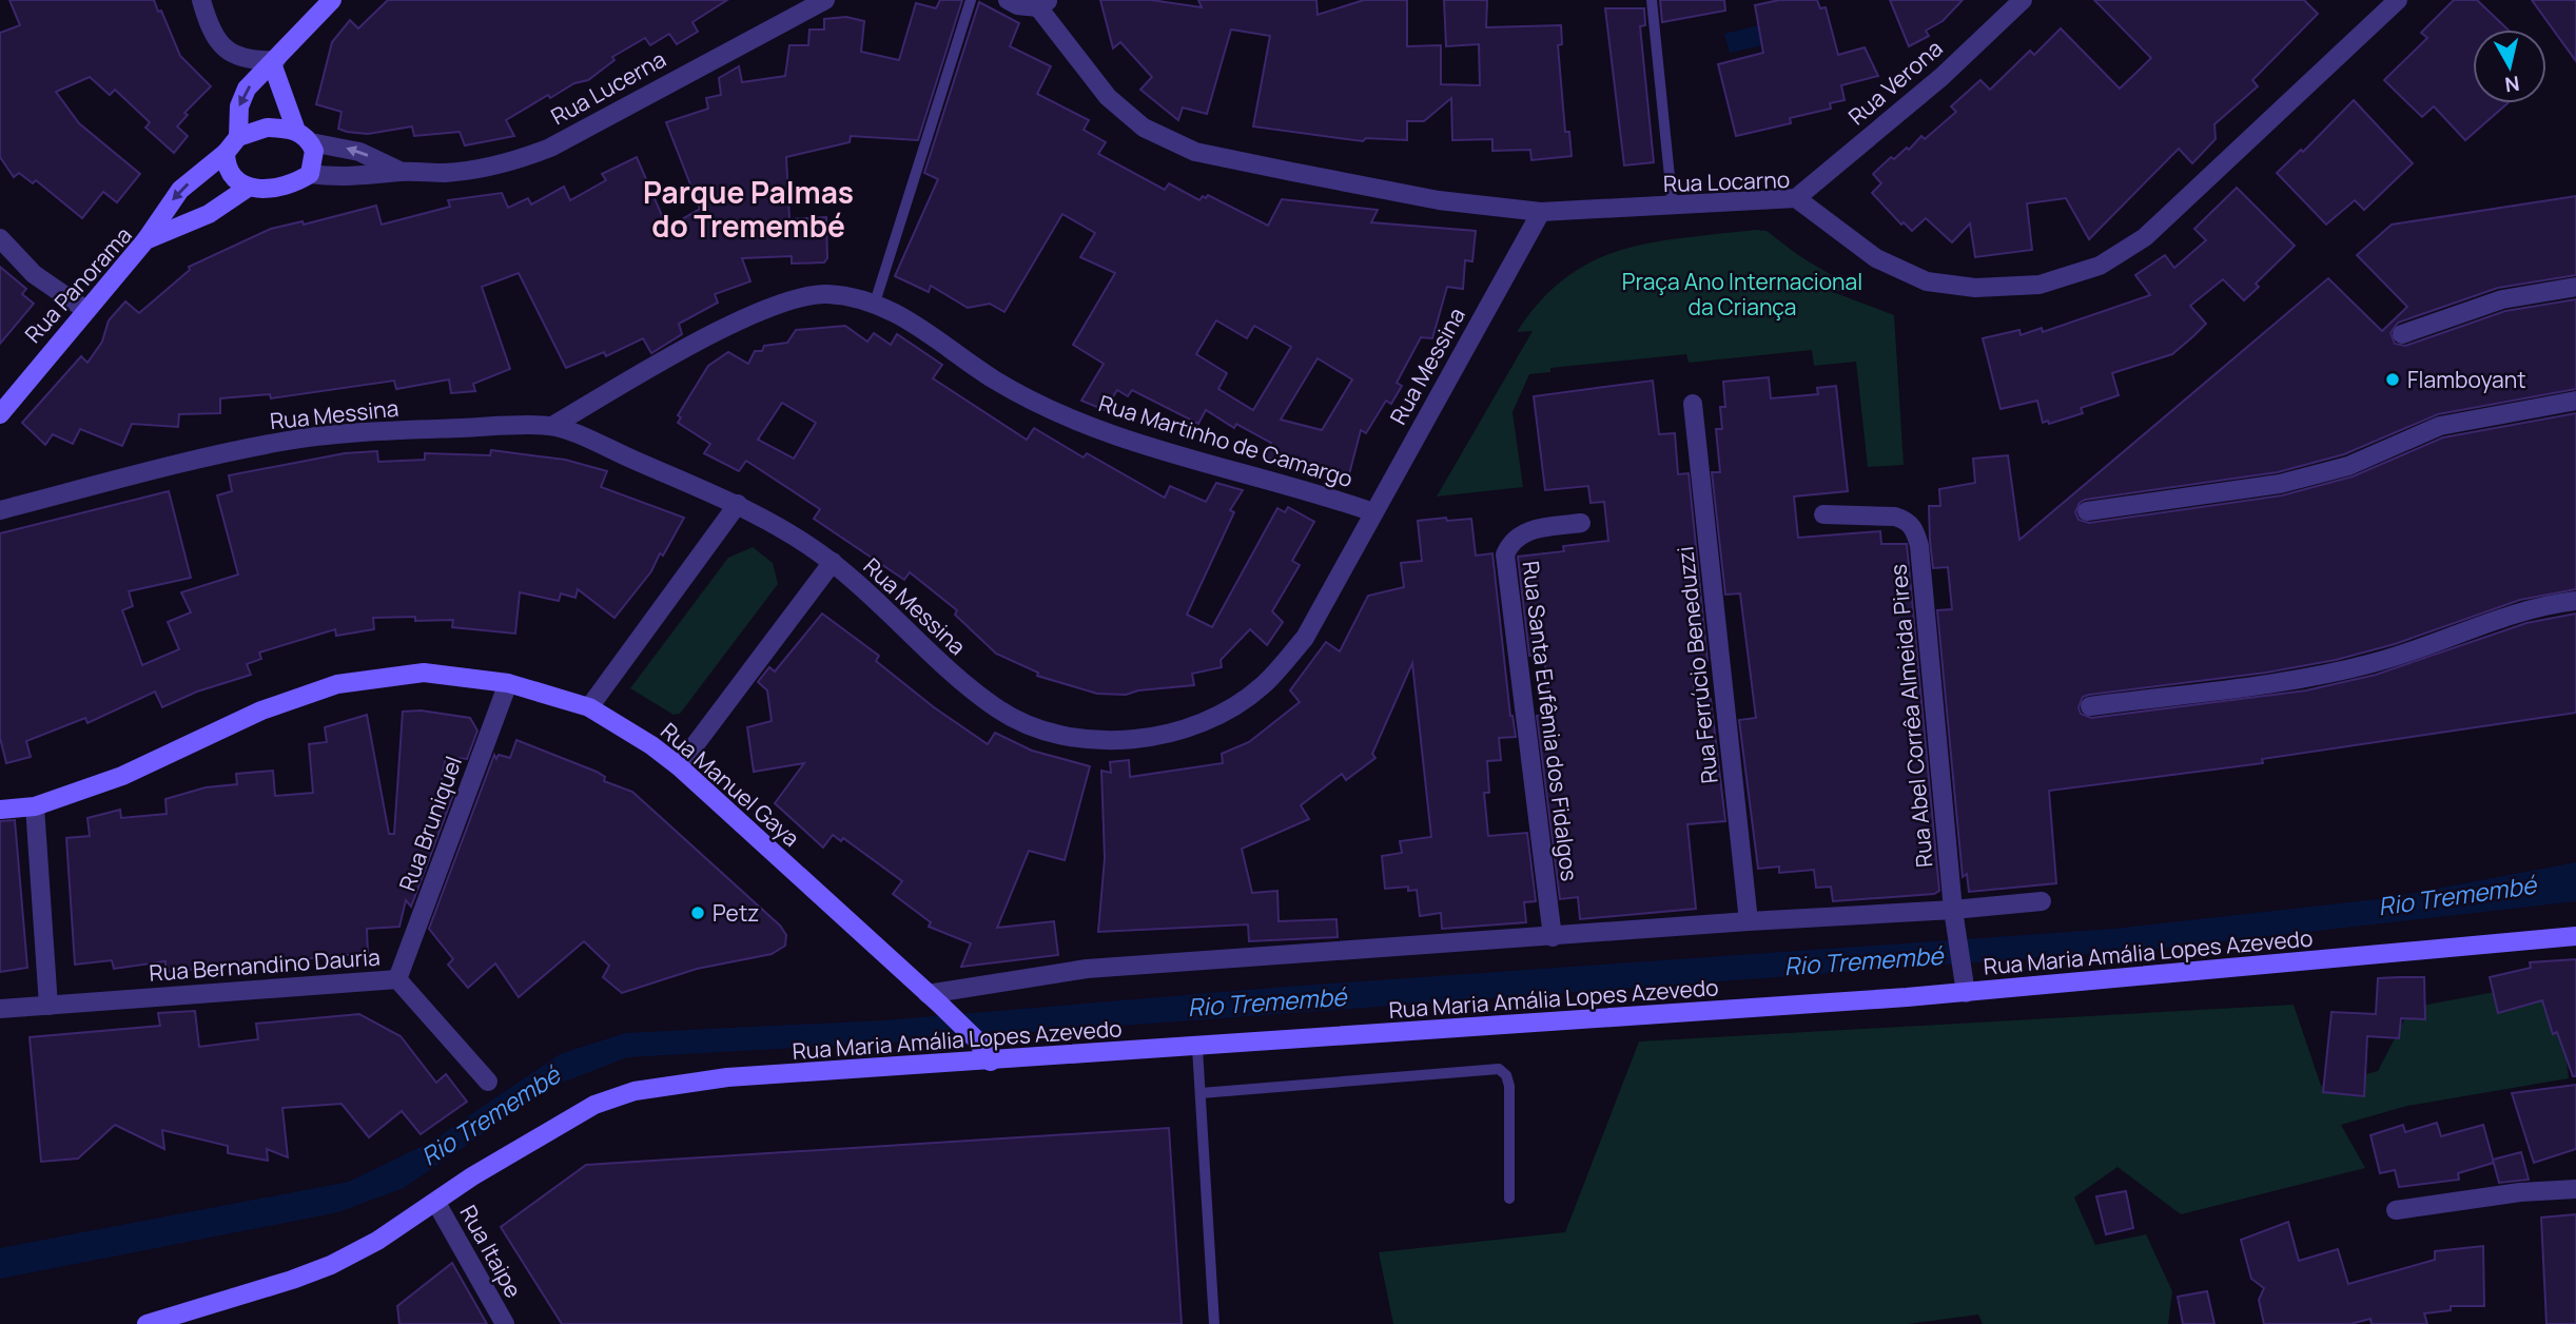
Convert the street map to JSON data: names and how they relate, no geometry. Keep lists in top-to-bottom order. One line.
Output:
{"streets":{"main road":["Rua Panorama","Rua Manuel Gaya","Rua Maria Amália Lopes Azevedo"],"street":["Rua Verona","Rua Lucerna","Rua Locarno","Rua Messina","Rua Martinho de Camargo","Rua Ferrúcio Beneduzzi","Rua Abel Corrêa Almeida Pires","Rua Santa Eufêmia dos Fidalgos","Rua Bruniquel","Rua Bernandino Dauria","Rua Itaipe"]},"crossings":[["Rua Verona","Rua Locarno"],["Rua Lucerna","Rua Panorama"],["Rua Locarno","Rua Messina"],["Rua Messina","Rua Martinho de Camargo"],["Rua Abel Corrêa Almeida Pires","Rua Maria Amália Lopes Azevedo"],["Rua Manuel Gaya","Rua Bruniquel"],["Rua Manuel Gaya","Rua Maria Amália Lopes Azevedo"],["Rua Bruniquel","Rua Bernandino Dauria"],["Rua Maria Amália Lopes Azevedo","Rua Itaipe"]],"districts":["Parque Palmas do Tremembé"],"water":["Rio Tremembé"],"parks":["Praça Ano Internacional da Criança"],"places":["Flamboyant","Petz"],"north":"bottom"}
